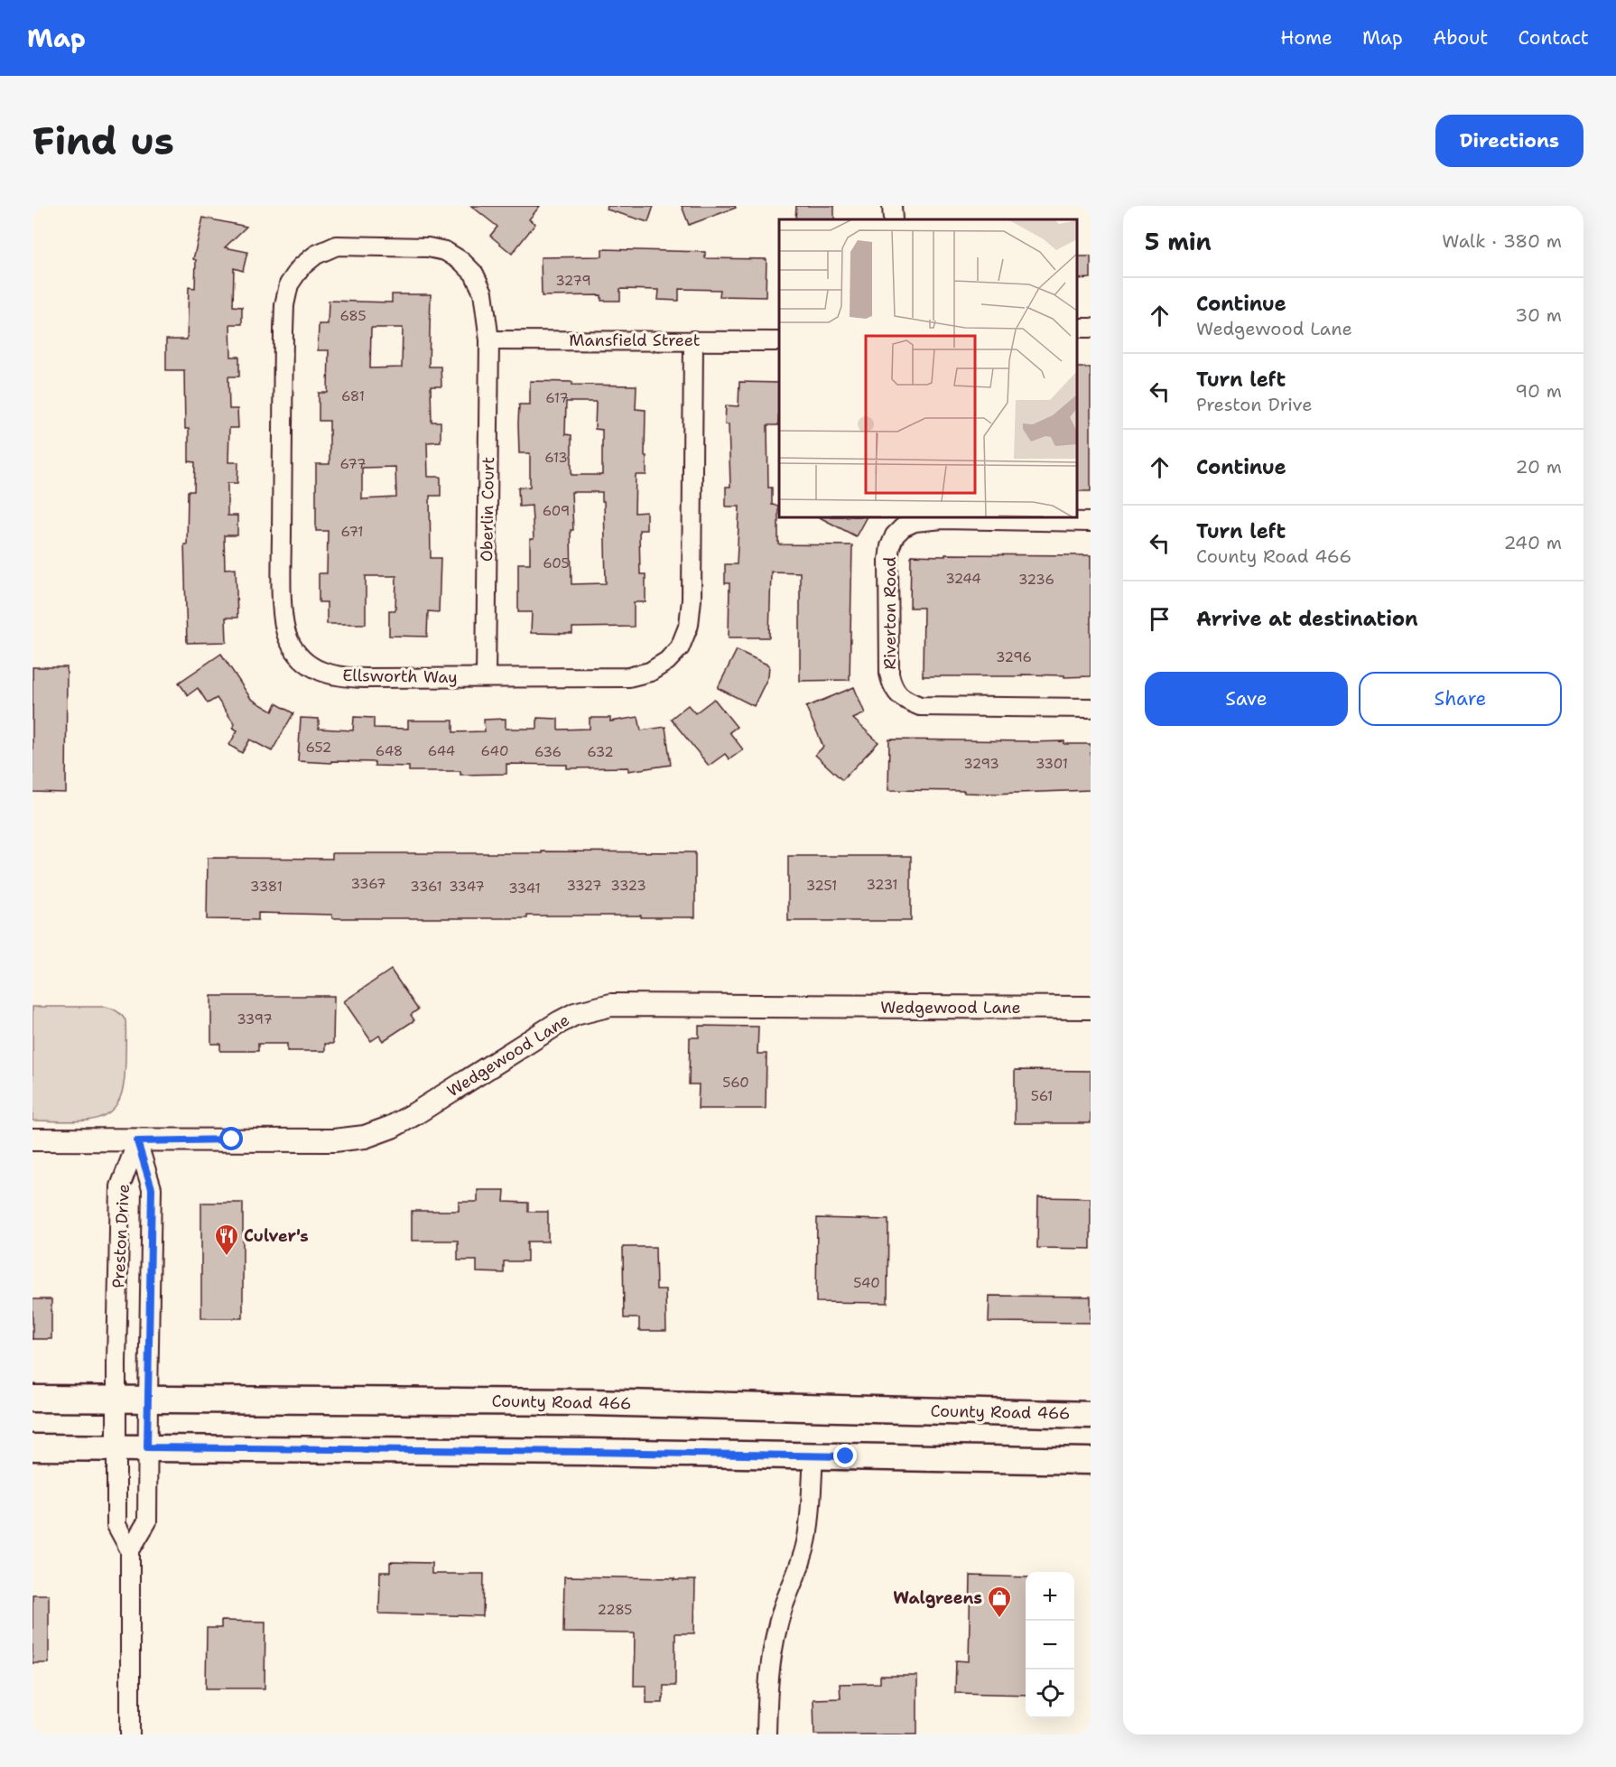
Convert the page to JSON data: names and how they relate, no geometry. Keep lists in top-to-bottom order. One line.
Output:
{"streets":{"main road":["County Road 466"],"street":["Mansfield Street","Oberlin Court","Riverton Road","Ellsworth Way","Wedgewood Lane","Preston Drive"]},"crossings":[["Mansfield Street","Oberlin Court"],["Mansfield Street","Ellsworth Way"],["Oberlin Court","Ellsworth Way"],["Wedgewood Lane","Preston Drive"],["Preston Drive","County Road 466"]],"places":{"restaurant":["Culver's"],"shop":["Walgreens"]},"house_numbers":["3279","685","681","617","613","677","609","671","605","3244","3236","3296","652","648","644","640","636","632","3293","3301","3367","3231","3327","3323","3251","3381","3361","3347","3341","3397","560","561","540","2285"],"page":{"header":"Map","nav":["Home","Map","About","Contact"],"buttons":["Directions",["Save","Share"]],"title":"Find us","heading":["5 min","Walk · 380 m"],"list":[["Continue","Wedgewood Lane","30 m"],["Turn left","Preston Drive","90 m"],["Continue","20 m"],["Turn left","County Road 466","240 m"],"Arrive at destination"],"map_buttons":["+","−"]}}
